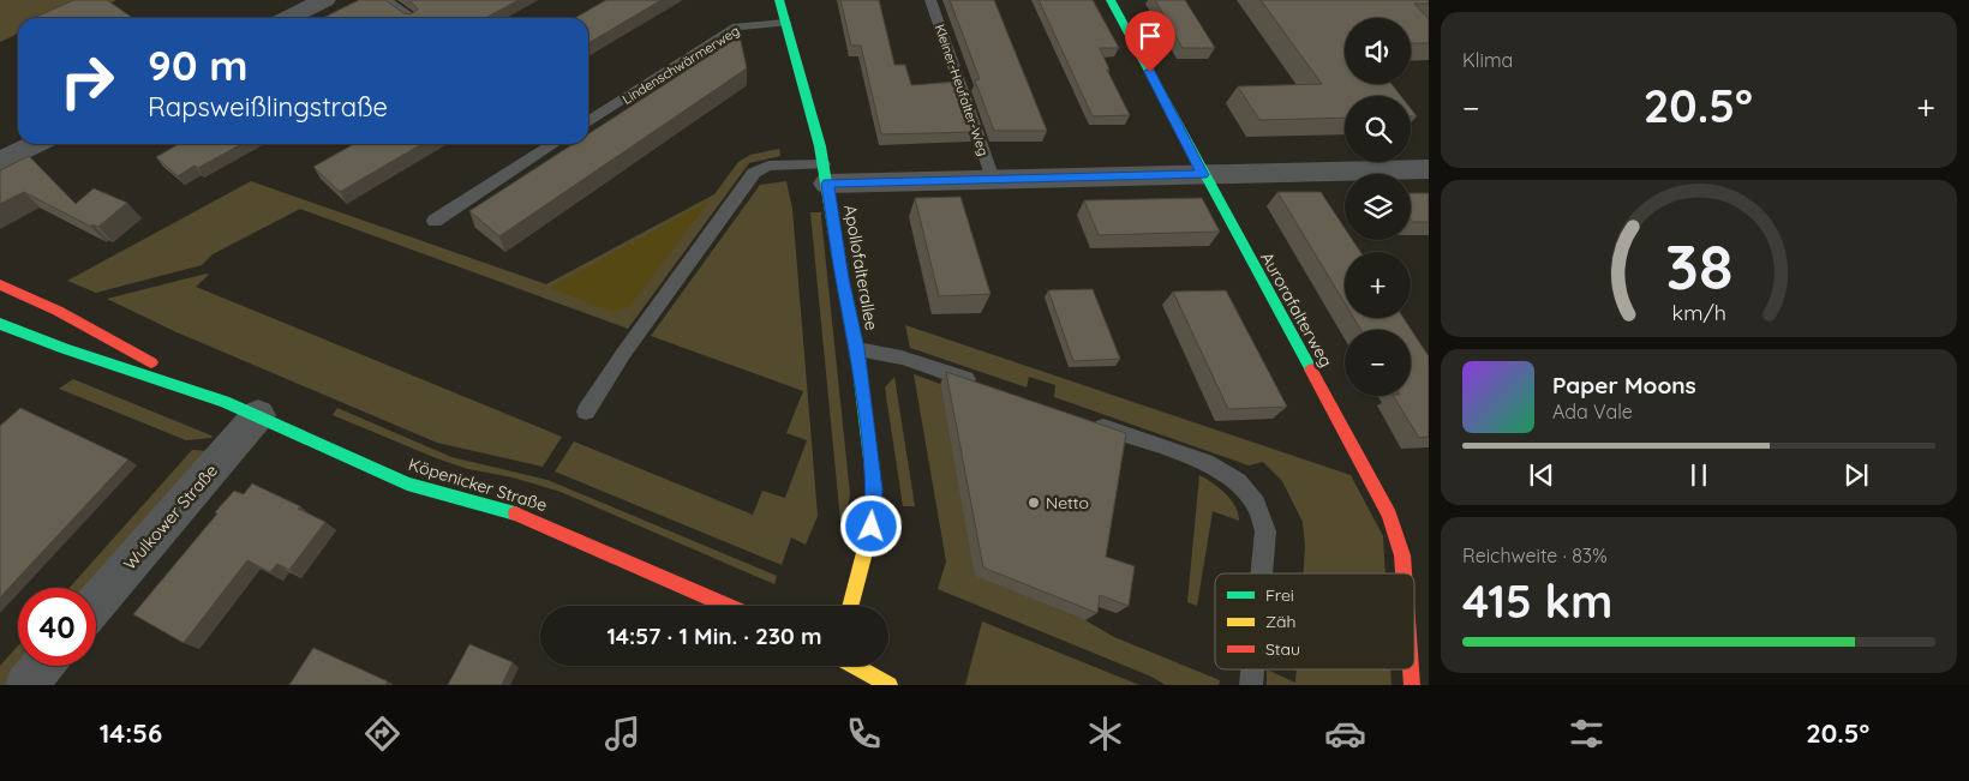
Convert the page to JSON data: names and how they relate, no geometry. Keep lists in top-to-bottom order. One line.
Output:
{"streets":{"street":["Apollofalterallee","Aurorafalterweg","Köpenicker Straße","Wulkower Straße"],"lane":["Lindenschwärmerweg","Kleiner-Heufalter-Weg"]},"crossings":[["Lindenschwärmerweg","Apollofalterallee"],["Köpenicker Straße","Wulkower Straße"]],"places":["Netto"],"legend":["Frei","Zäh","Stau"],"page":{"tile":["Klima",["Reichweite · 83%","415 km"]],"map_buttons":["+","−"],"turn":["90 m","Rapsweißlingstraße"],"heat":["−","20.5°","+"],"song":["Paper Moons","Ada Vale"],"limit":"40","trip":"14:57 · 1 Min. · 230 m","tabs":["14:56","20.5°"],"gauge":["38","km/h"]}}
